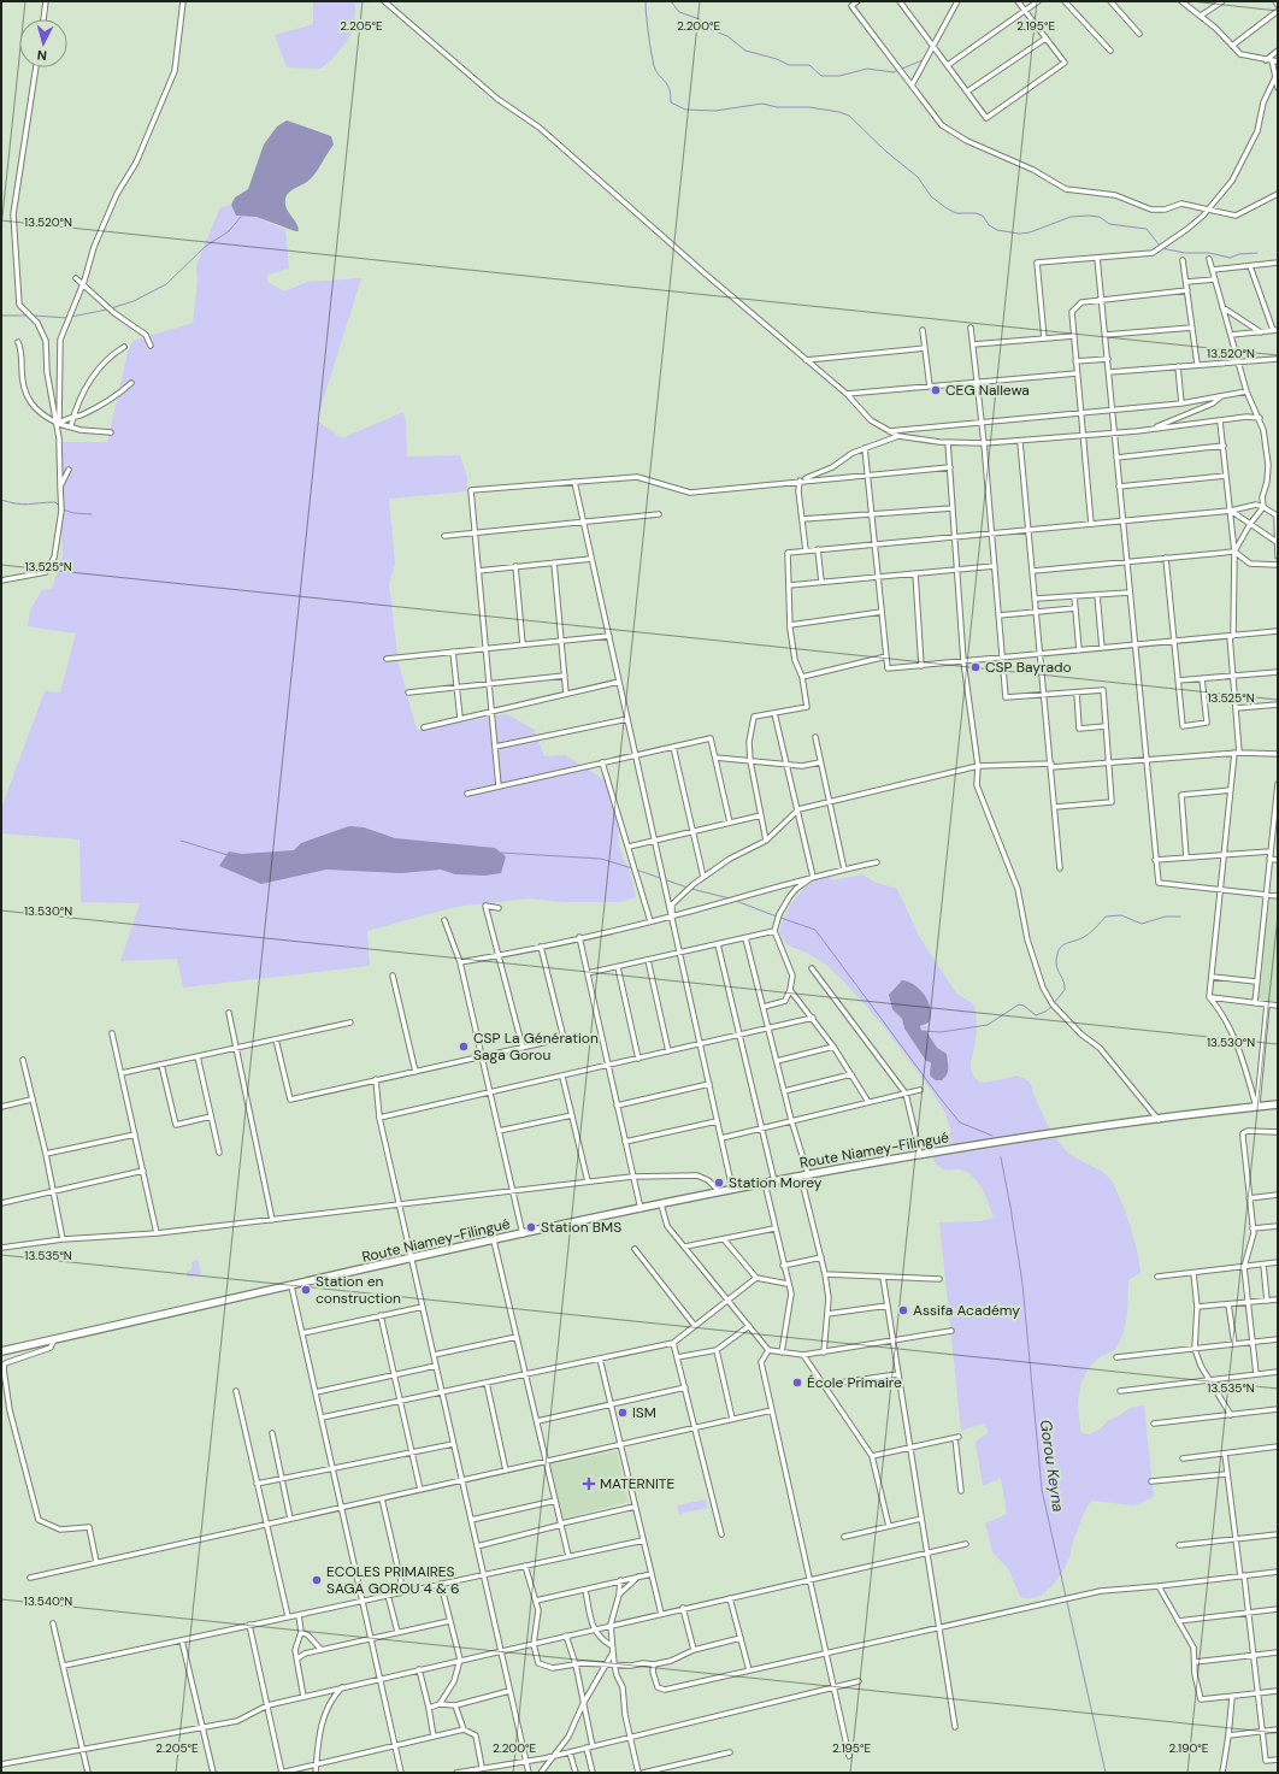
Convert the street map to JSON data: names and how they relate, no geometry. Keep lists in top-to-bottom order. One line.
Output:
{"streets":{"main road":["Route Niamey-Filingué"]},"water":["Gorou Keyna"],"places":{"other":["CEG Nallewa","CSP Bayrado","CSP La Génération Saga Gorou","Station Morey","Station BMS","Station en construction","Assifa Académy","École Primaire","ISM","ECOLES PRIMAIRES SAGA GOROU 4 & 6"],"health":["MATERNITE"]},"north":"bottom","coordinates":["2.205°E","2.200°E","2.195°E","13.520°N","13.525°N","13.530°N","13.535°N","13.540°N","2.190°E"]}
